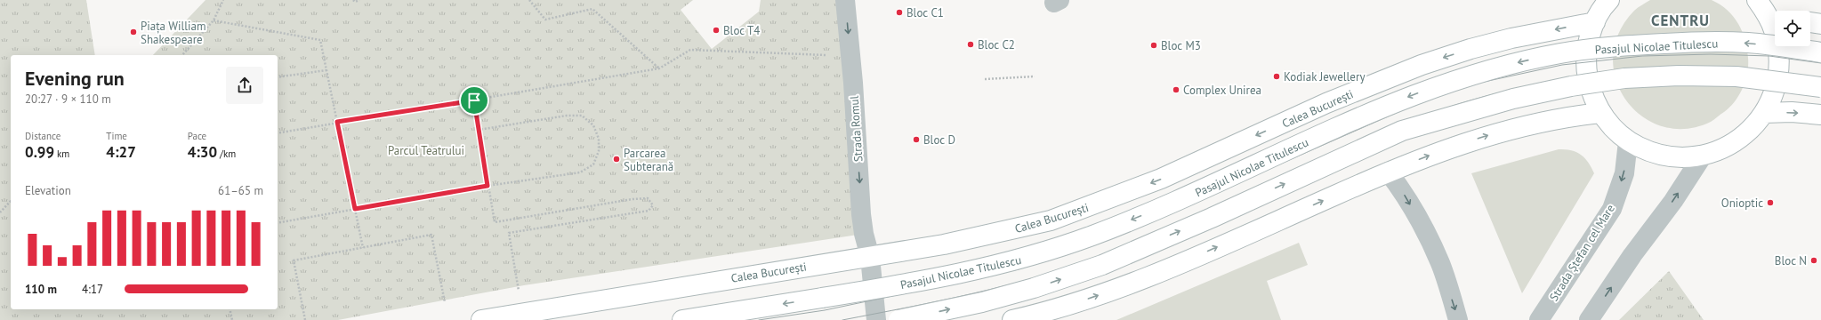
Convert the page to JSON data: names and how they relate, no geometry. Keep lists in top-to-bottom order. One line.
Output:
{"streets":{"main road":["Pasajul Nicolae Titulescu","Calea București"],"street":["Strada Romul","Strada Ștefan cel Mare"]},"crossings":[["Calea București","Strada Romul"]],"one_way":["Strada Romul"],"districts":["CENTRU"],"parks":["Parcul Teatrului"],"places":["Bloc C1","Bloc T4","Piața William Shakespeare","Bloc C2","Bloc M3","Kodiak Jewellery","Complex Unirea","Bloc D","Parcarea Subterană","Onioptic","Bloc N"],"page":{"heading":["Evening run","20:27 · 9 × 110 m"],"stats":[["Distance","0.99 km"],["Time","4:27"],["Pace","4:30 /km"]],"chart":["Elevation","61–65 m"],"list":[{"name":"110 m","note":"4:17"}]}}
